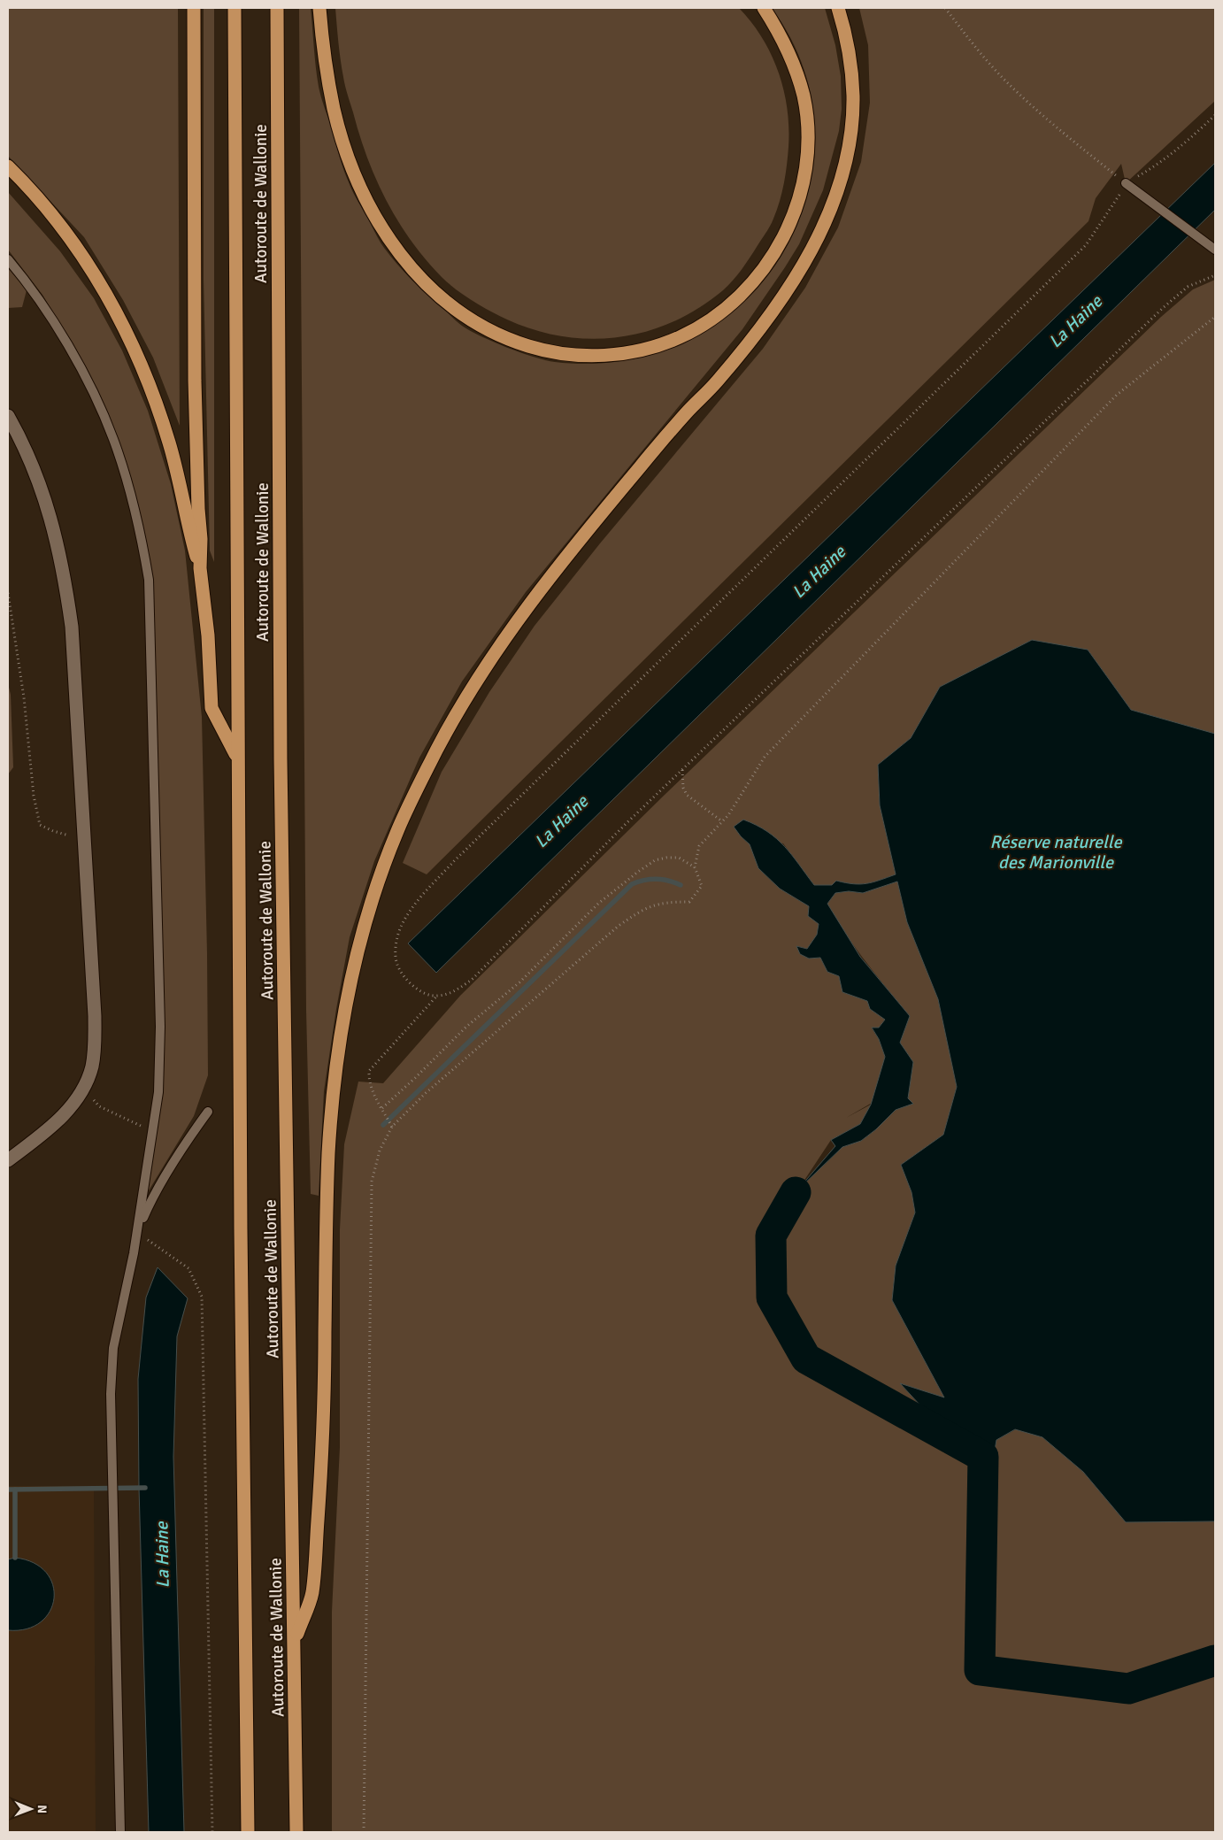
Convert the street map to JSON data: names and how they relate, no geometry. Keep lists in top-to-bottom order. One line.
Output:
{"streets":{"highway":["Autoroute de Wallonie"]},"water":["La Haine","Réserve naturelle des Marionville"],"north":"right"}
